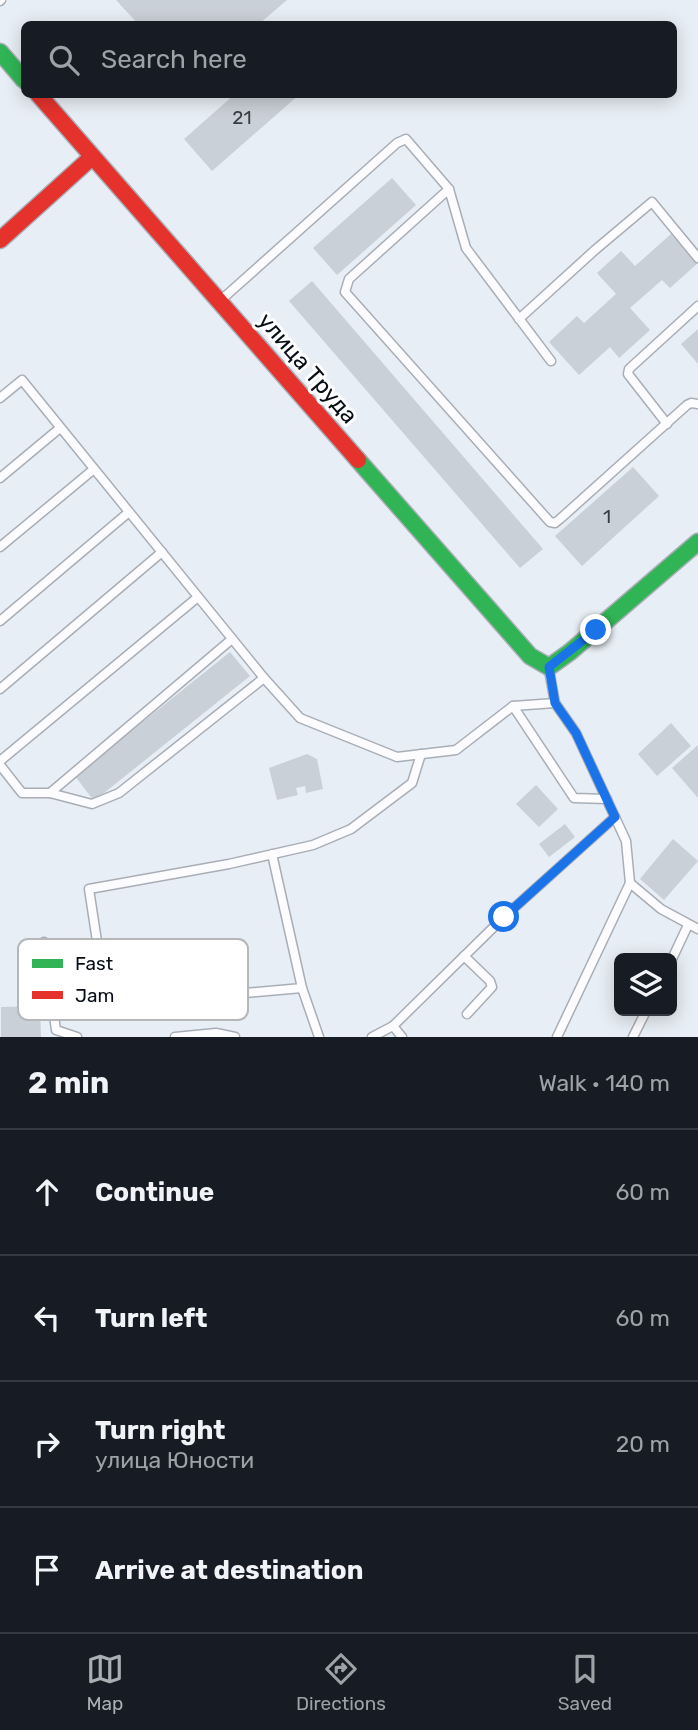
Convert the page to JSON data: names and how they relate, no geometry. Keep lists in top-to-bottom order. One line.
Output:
{"streets":{"street":["улица Труда"]},"house_numbers":["21","1"],"legend":["Fast","Jam"],"page":{"search":"Search here","heading":["2 min","Walk · 140 m"],"list":[["Continue","60 m"],["Turn left","60 m"],["Turn right","улица Юности","20 m"],"Arrive at destination"],"nav":["Map","Directions","Saved"]}}
